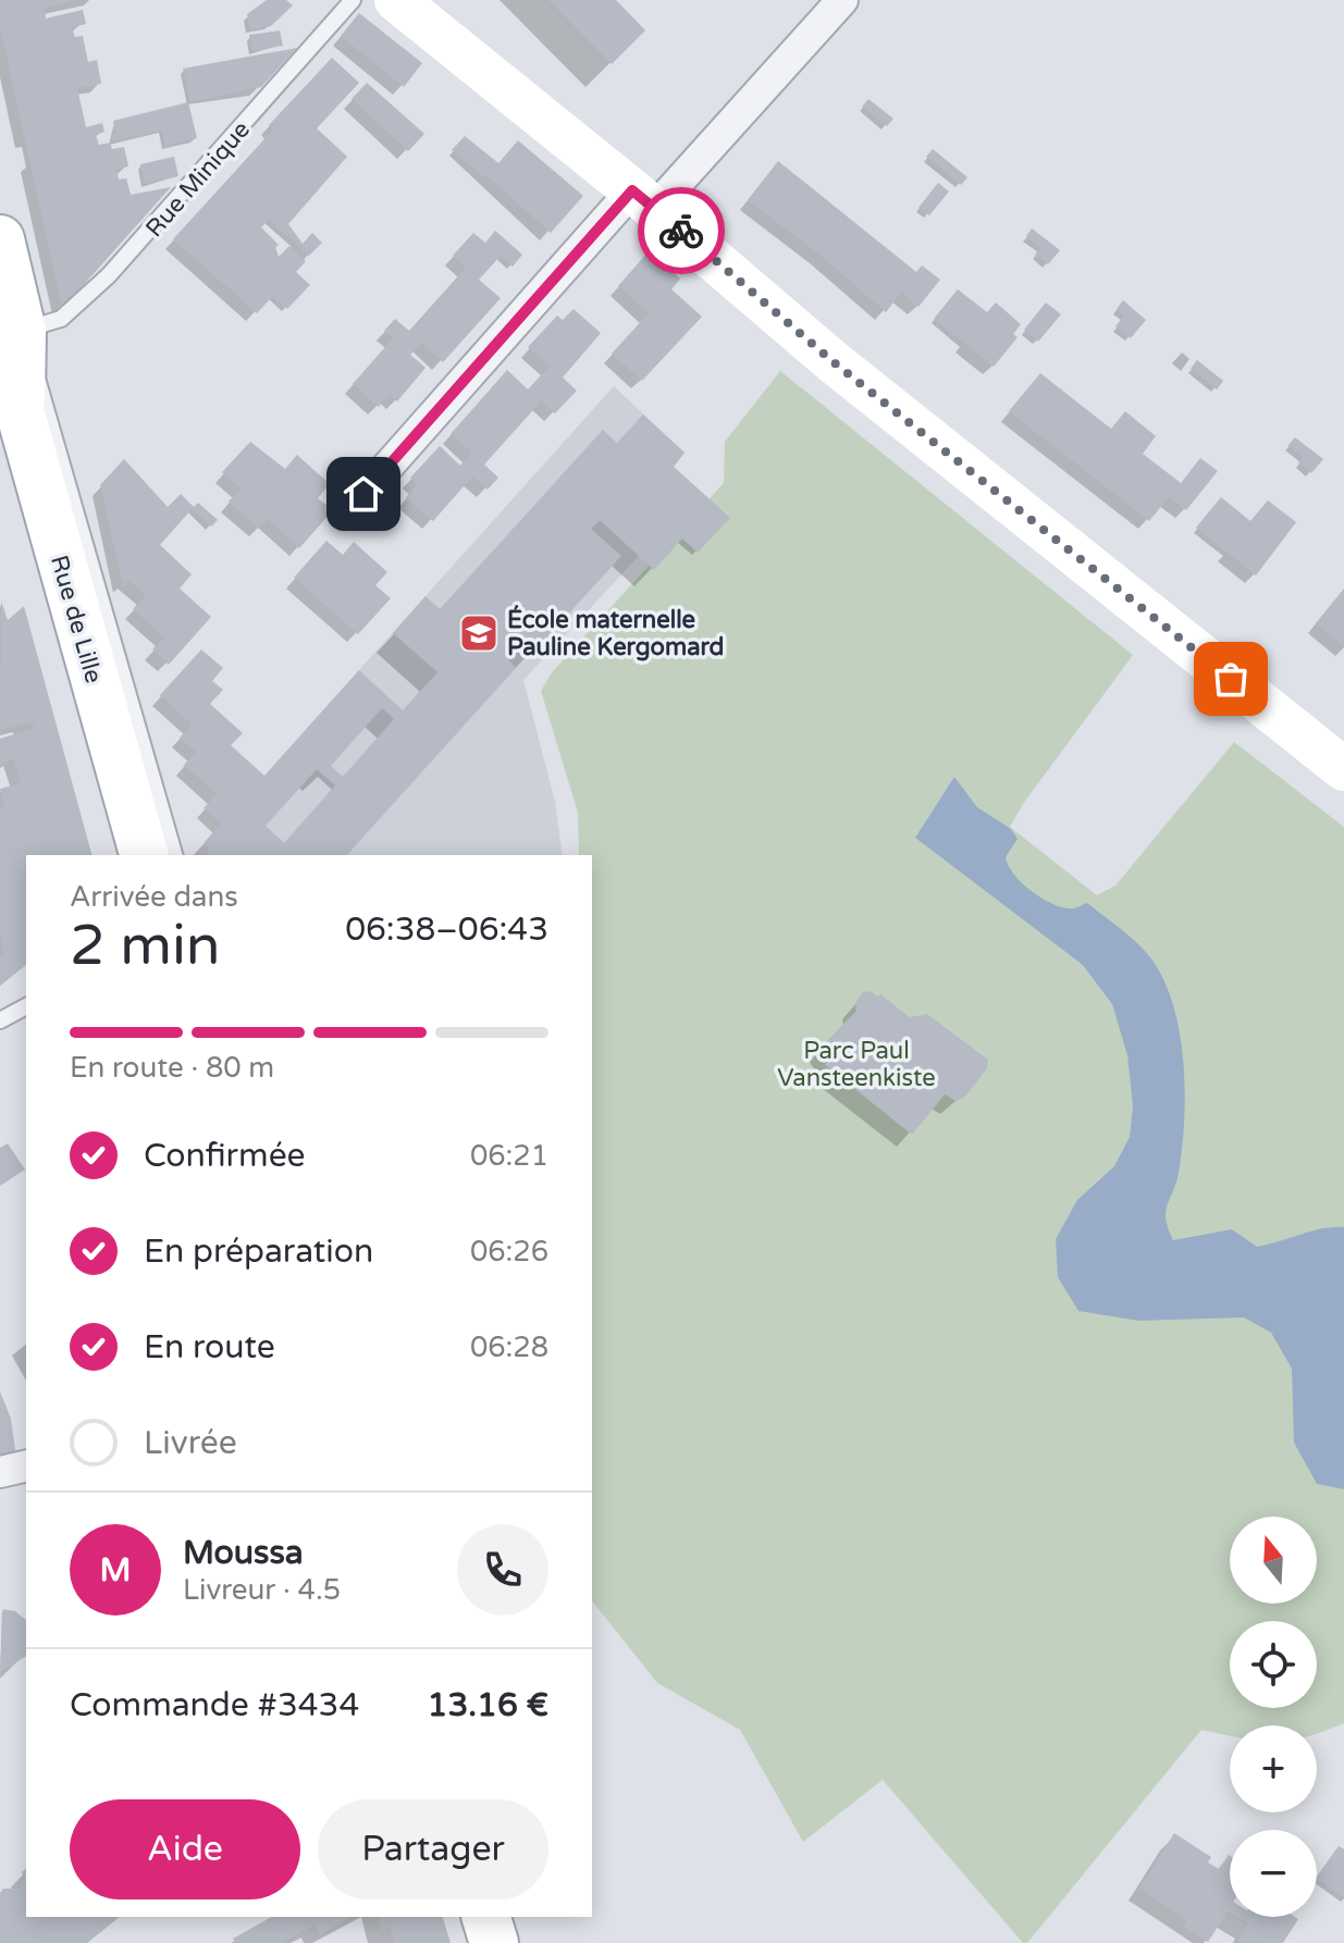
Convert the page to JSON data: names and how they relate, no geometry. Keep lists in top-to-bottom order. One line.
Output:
{"streets":{"main road":["Rue de Lille"],"lane":["Rue Minique"]},"crossings":[["Rue Minique","Rue de Lille"]],"parks":["Parc Paul Vansteenkiste"],"places":{"school or university":["École maternelle Pauline Kergomard"]},"north":"top","page":{"heading":["2 min","Arrivée dans","06:38–06:43"],"panel":["Moussa","Livreur · 4.5","Commande #3434","13.16 €"],"bar":"En route · 80 m","list":[["Confirmée","06:21"],["En préparation","06:26"],["En route","06:28"],"Livrée"],"map_buttons":["+","−"],"round":"M","buttons":["Aide","Partager"]}}
